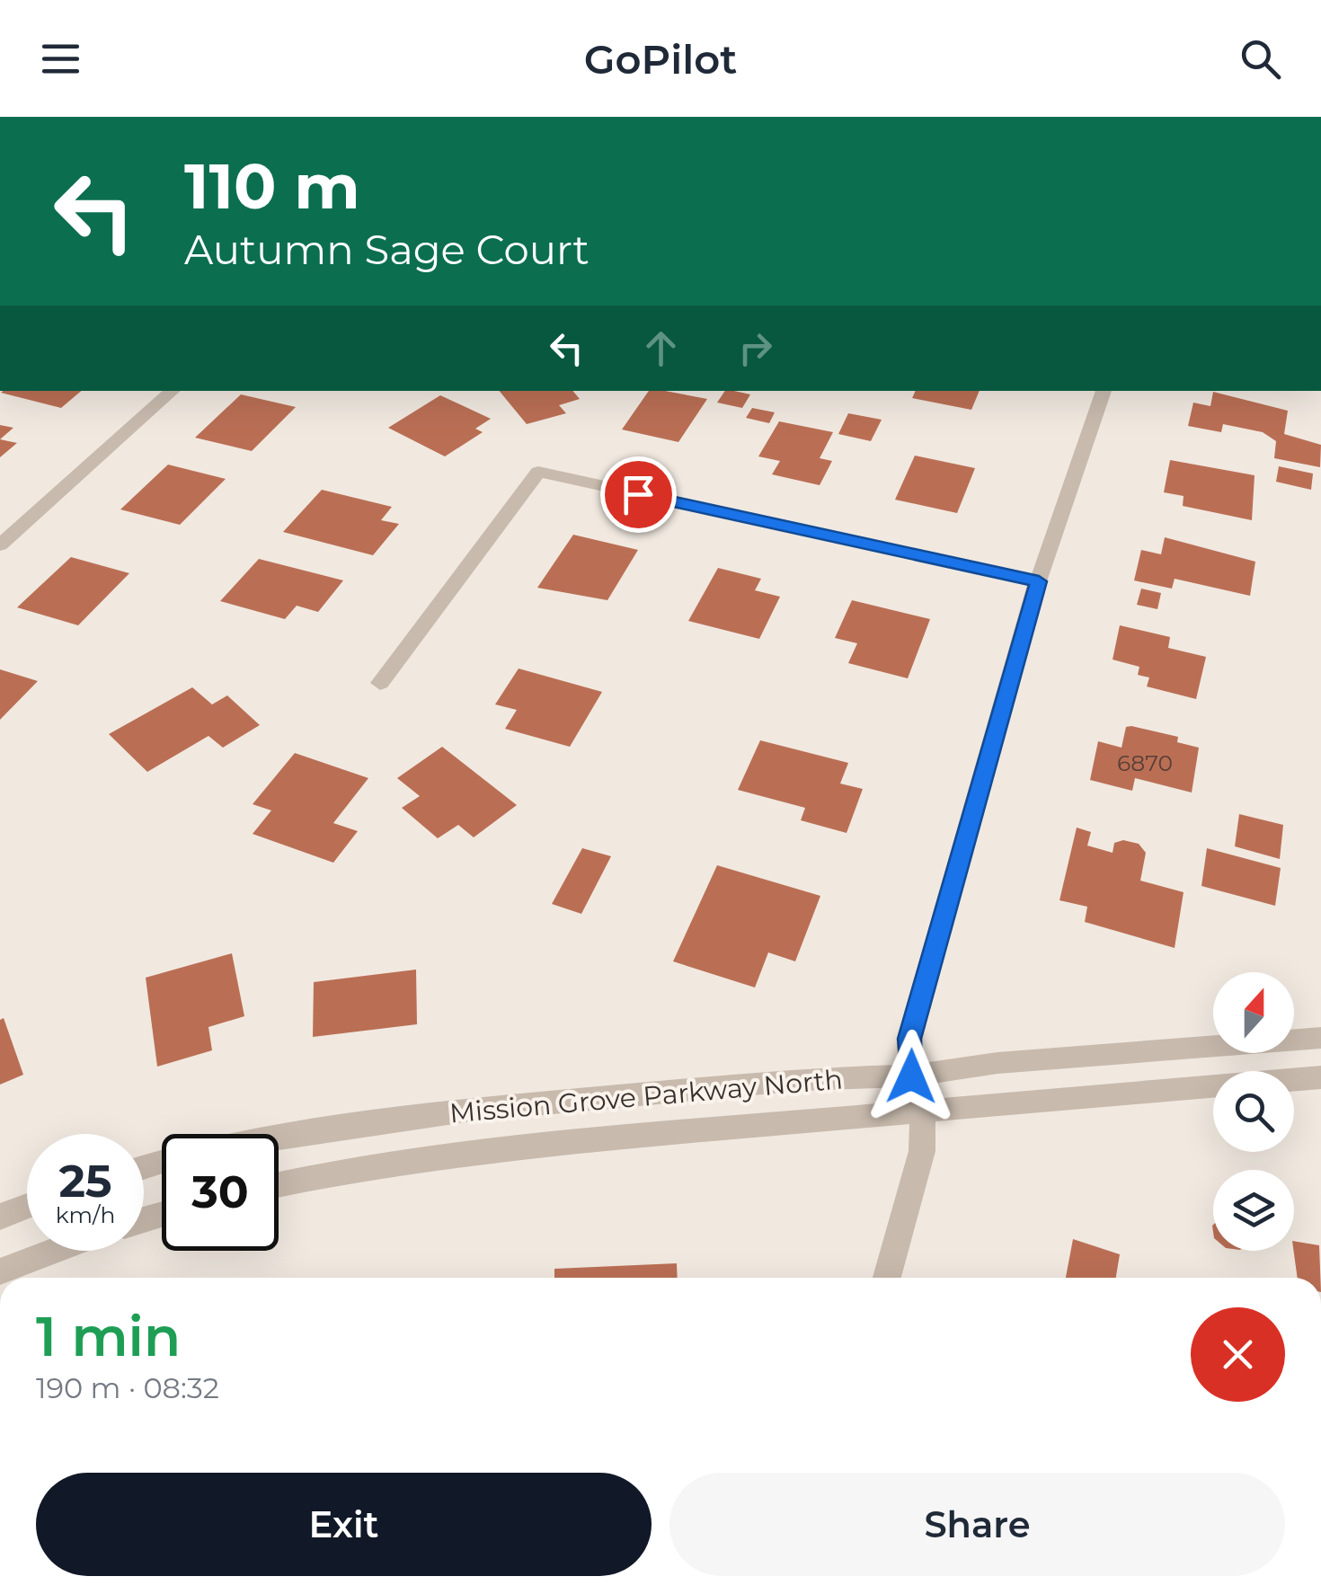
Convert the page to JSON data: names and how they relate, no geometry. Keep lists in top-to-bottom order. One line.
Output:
{"streets":{"street":["Mission Grove Parkway North"]},"house_numbers":["6870"],"north":"top","page":{"header":"GoPilot","turn":["110 m","Autumn Sage Court"],"speed":"25 km/h","limit":"30","heading":["1 min","190 m · 08:32"],"buttons":["Exit","Share"]}}
